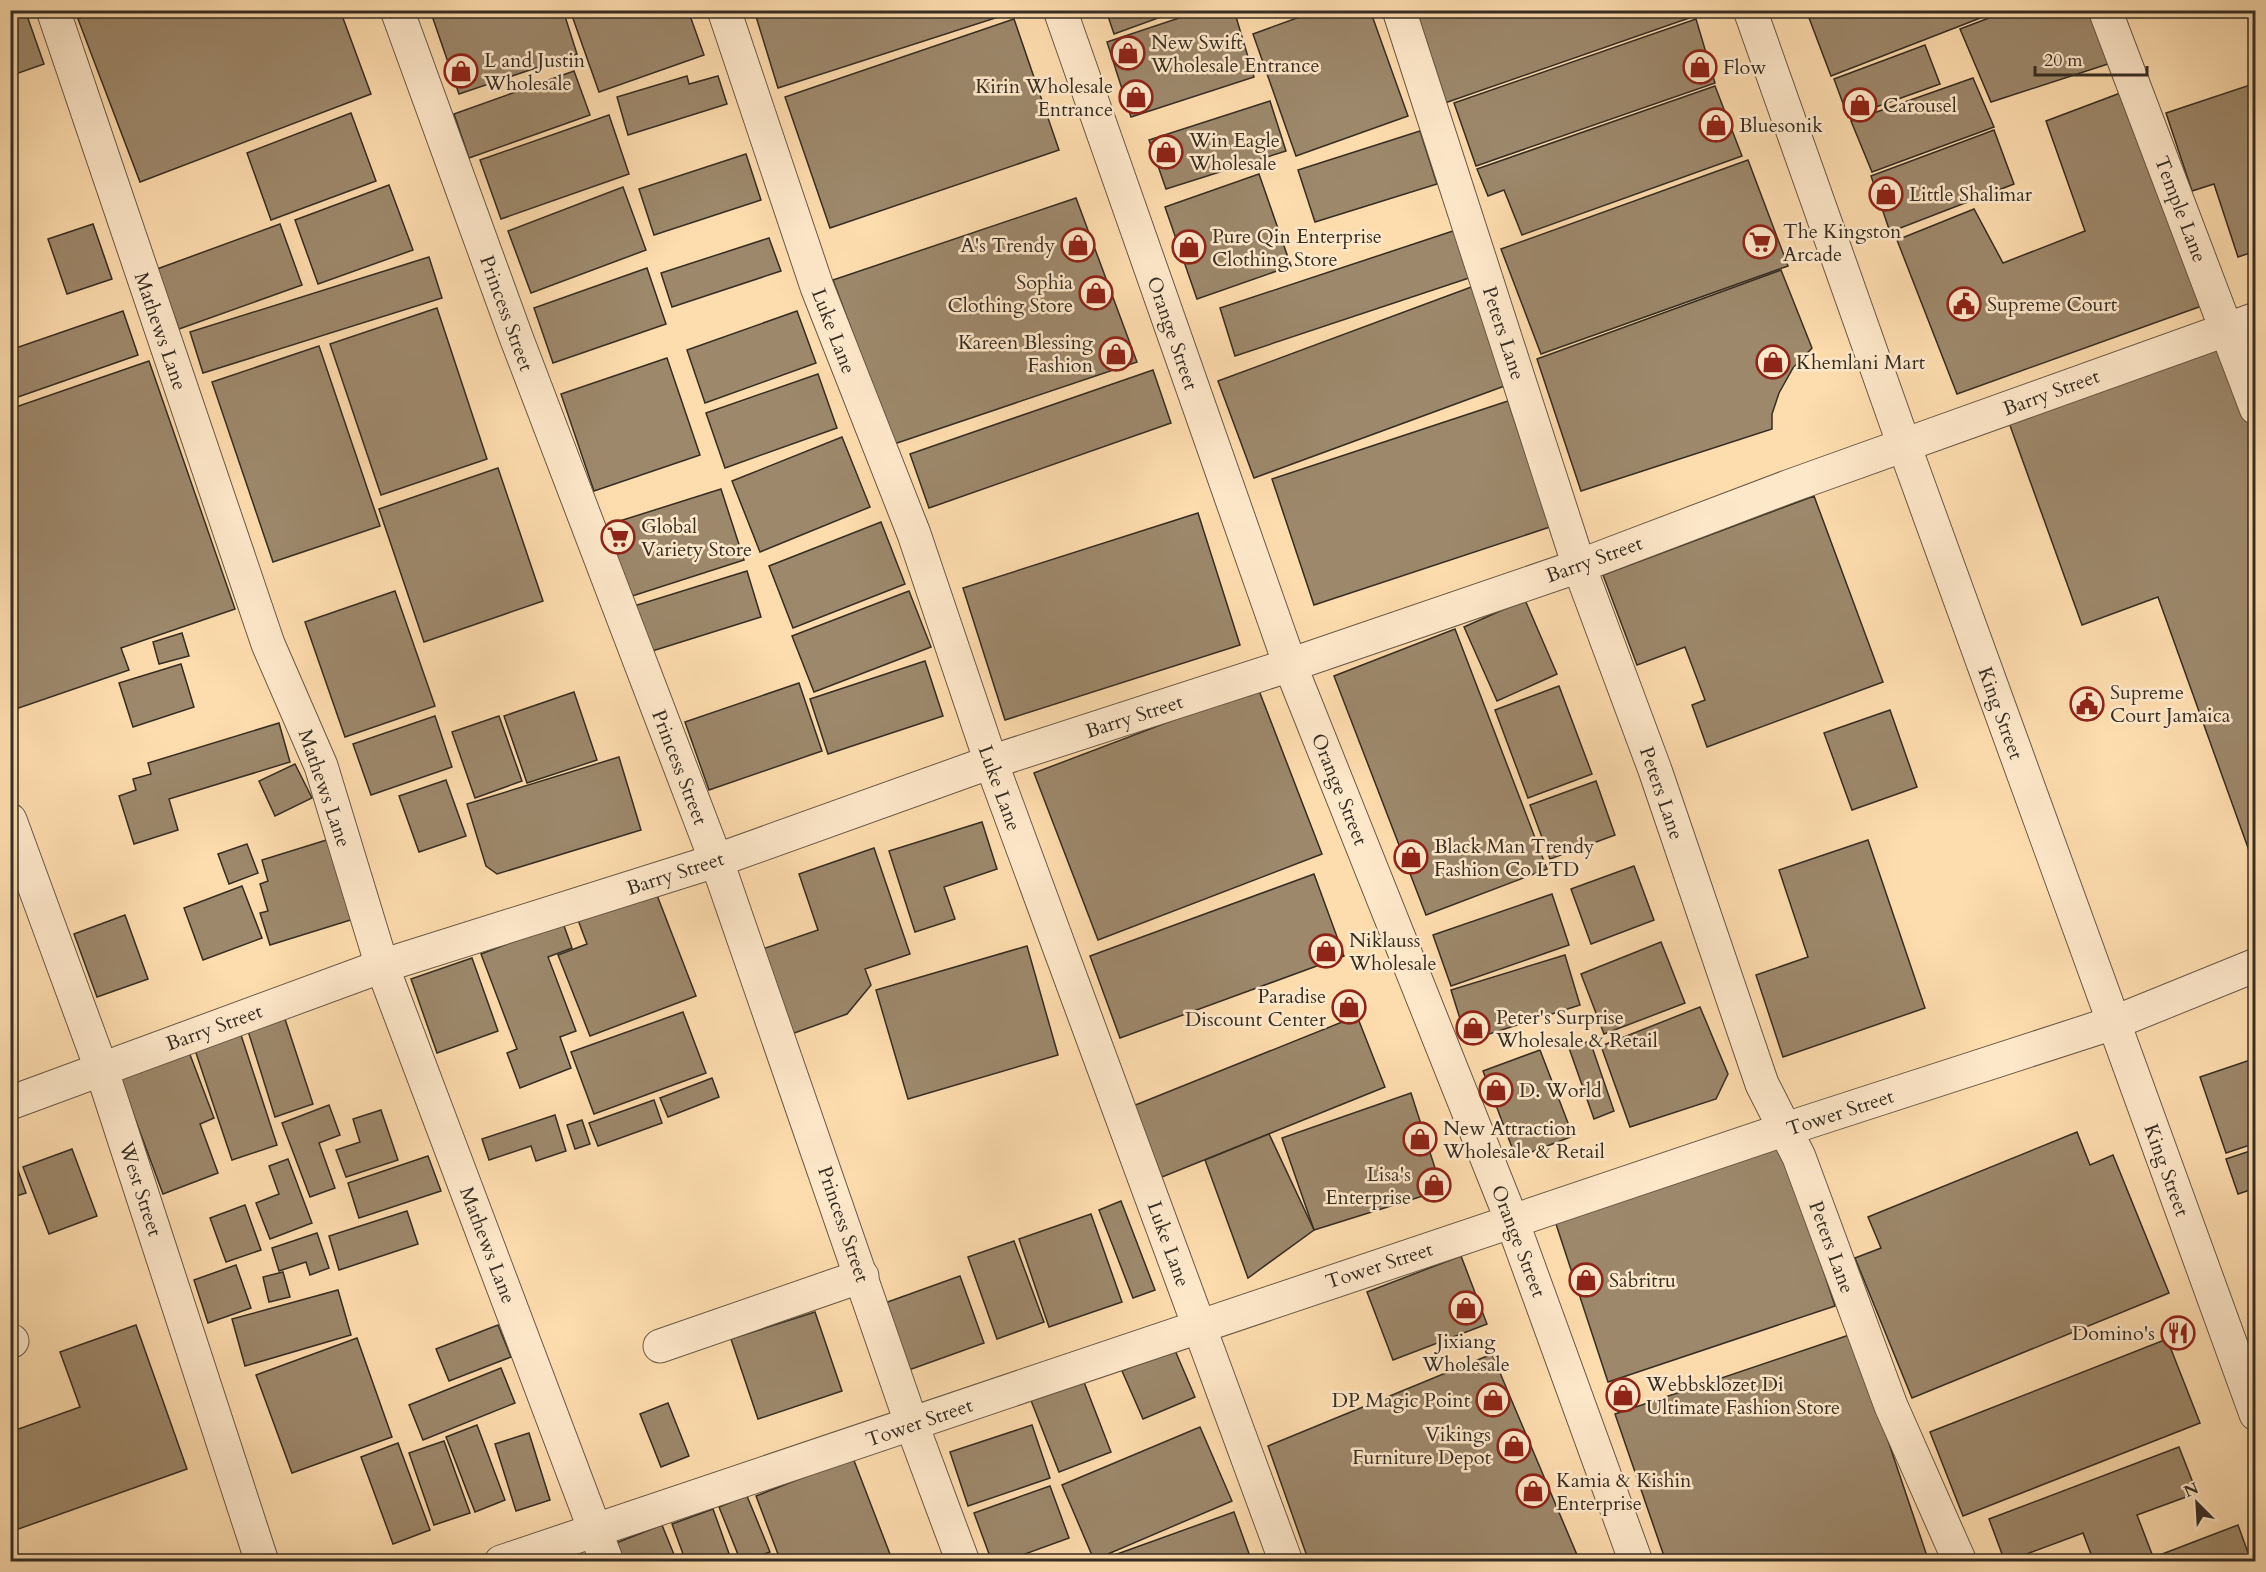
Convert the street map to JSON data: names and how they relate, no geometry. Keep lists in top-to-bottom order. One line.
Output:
{"streets":{"street":["Temple Lane","Princess Street","Mathews Lane","Luke Lane","Orange Street","Peters Lane","Barry Street","King Street","Tower Street","West Street"]},"crossings":[["Temple Lane","Barry Street"],["Princess Street","Barry Street"],["Princess Street","Tower Street"],["Mathews Lane","Barry Street"],["Mathews Lane","Tower Street"],["Luke Lane","Barry Street"],["Luke Lane","Tower Street"],["Orange Street","Barry Street"],["Orange Street","Tower Street"],["Peters Lane","Barry Street"],["Peters Lane","Tower Street"],["Barry Street","King Street"],["Barry Street","West Street"],["King Street","Tower Street"]],"places":{"shop":["New Swift Wholesale Entrance","Flow","L and Justin Wholesale","Kirin Wholesale Entrance","Carousel","Bluesonik","Win Eagle Wholesale","Little Shalimar","A's Trendy","Pure Qin Enterprise Clothing Store","Sophia Clothing Store","Kareen Blessing Fashion","Khemlani Mart","Black Man Trendy Fashion Co LTD","Niklauss Wholesale","Paradise Discount Center","Peter's Surprise Wholesale & Retail","D. World","New Attraction Wholesale & Retail","Lisa's Enterprise","Sabritru","Jixiang Wholesale","Webbsklozet Di Ultimate Fashion Store","DP Magic Point","Vikings Furniture Depot","Kamia & Kishin Enterprise"],"supermarket":["The Kingston Arcade","Global Variety Store"],"public building":["Supreme Court","Supreme Court Jamaica"],"restaurant":["Domino's"]},"scale_bar":"20 m","north":"top left"}
